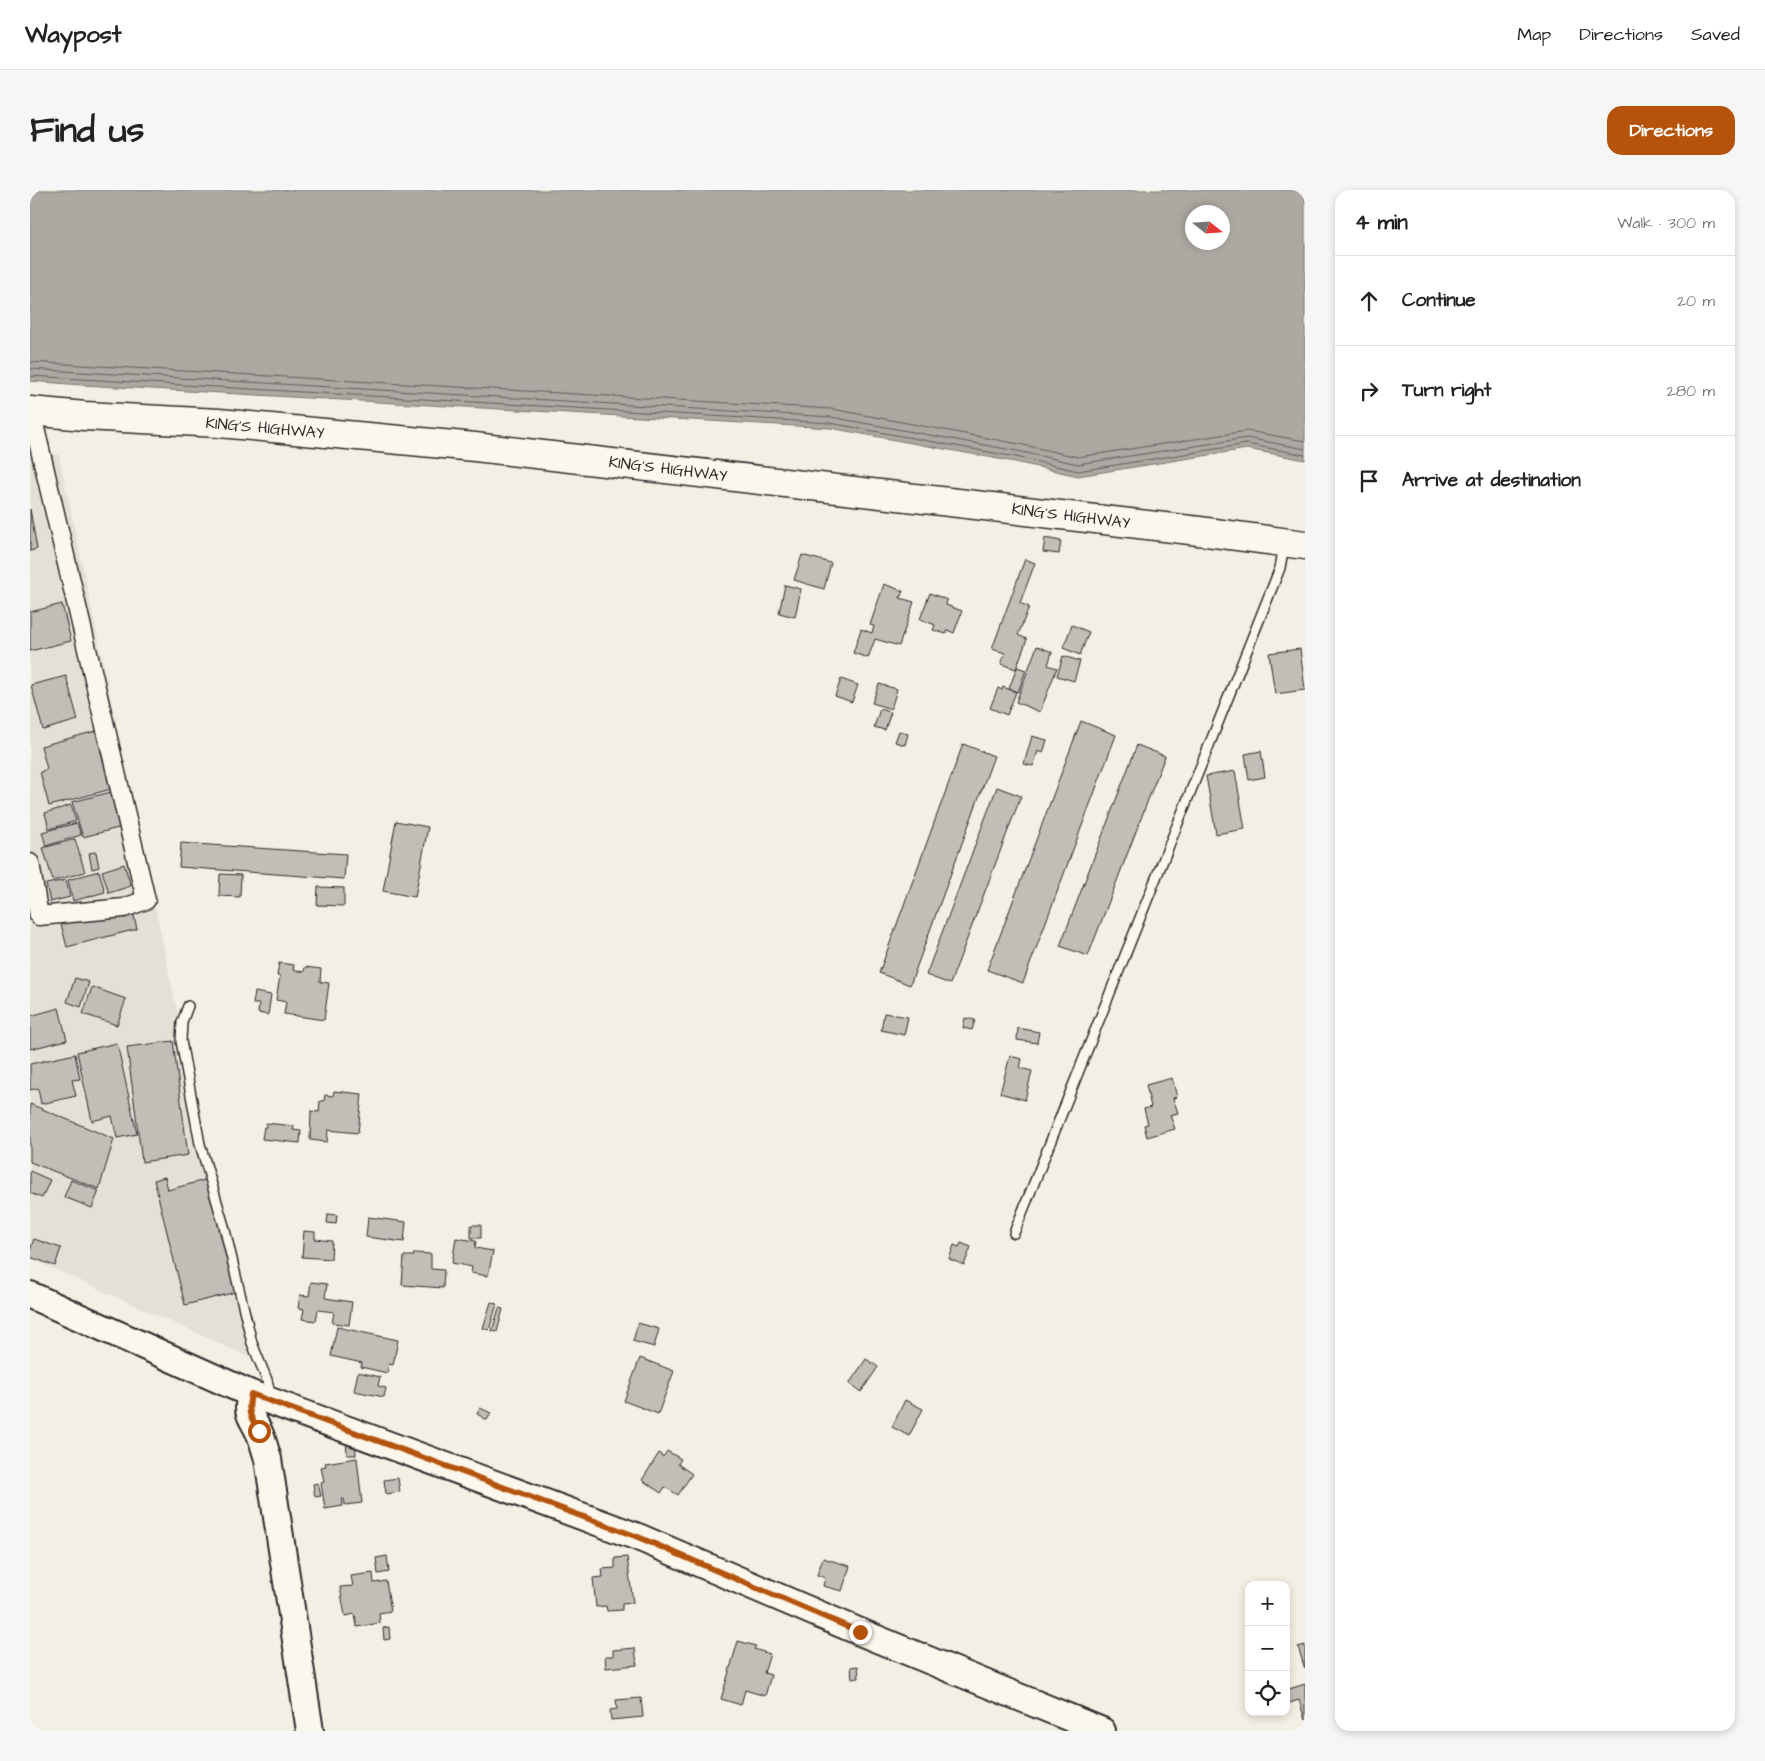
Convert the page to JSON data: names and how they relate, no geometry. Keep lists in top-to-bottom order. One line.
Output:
{"streets":{"highway":["KING'S HIGHWAY"]},"north":"right","page":{"header":"Waypost","nav":["Map","Directions","Saved"],"title":"Find us","buttons":"Directions","heading":["4 min","Walk · 300 m"],"list":[["Continue","20 m"],["Turn right","280 m"],"Arrive at destination"],"map_buttons":["+","−"]}}
